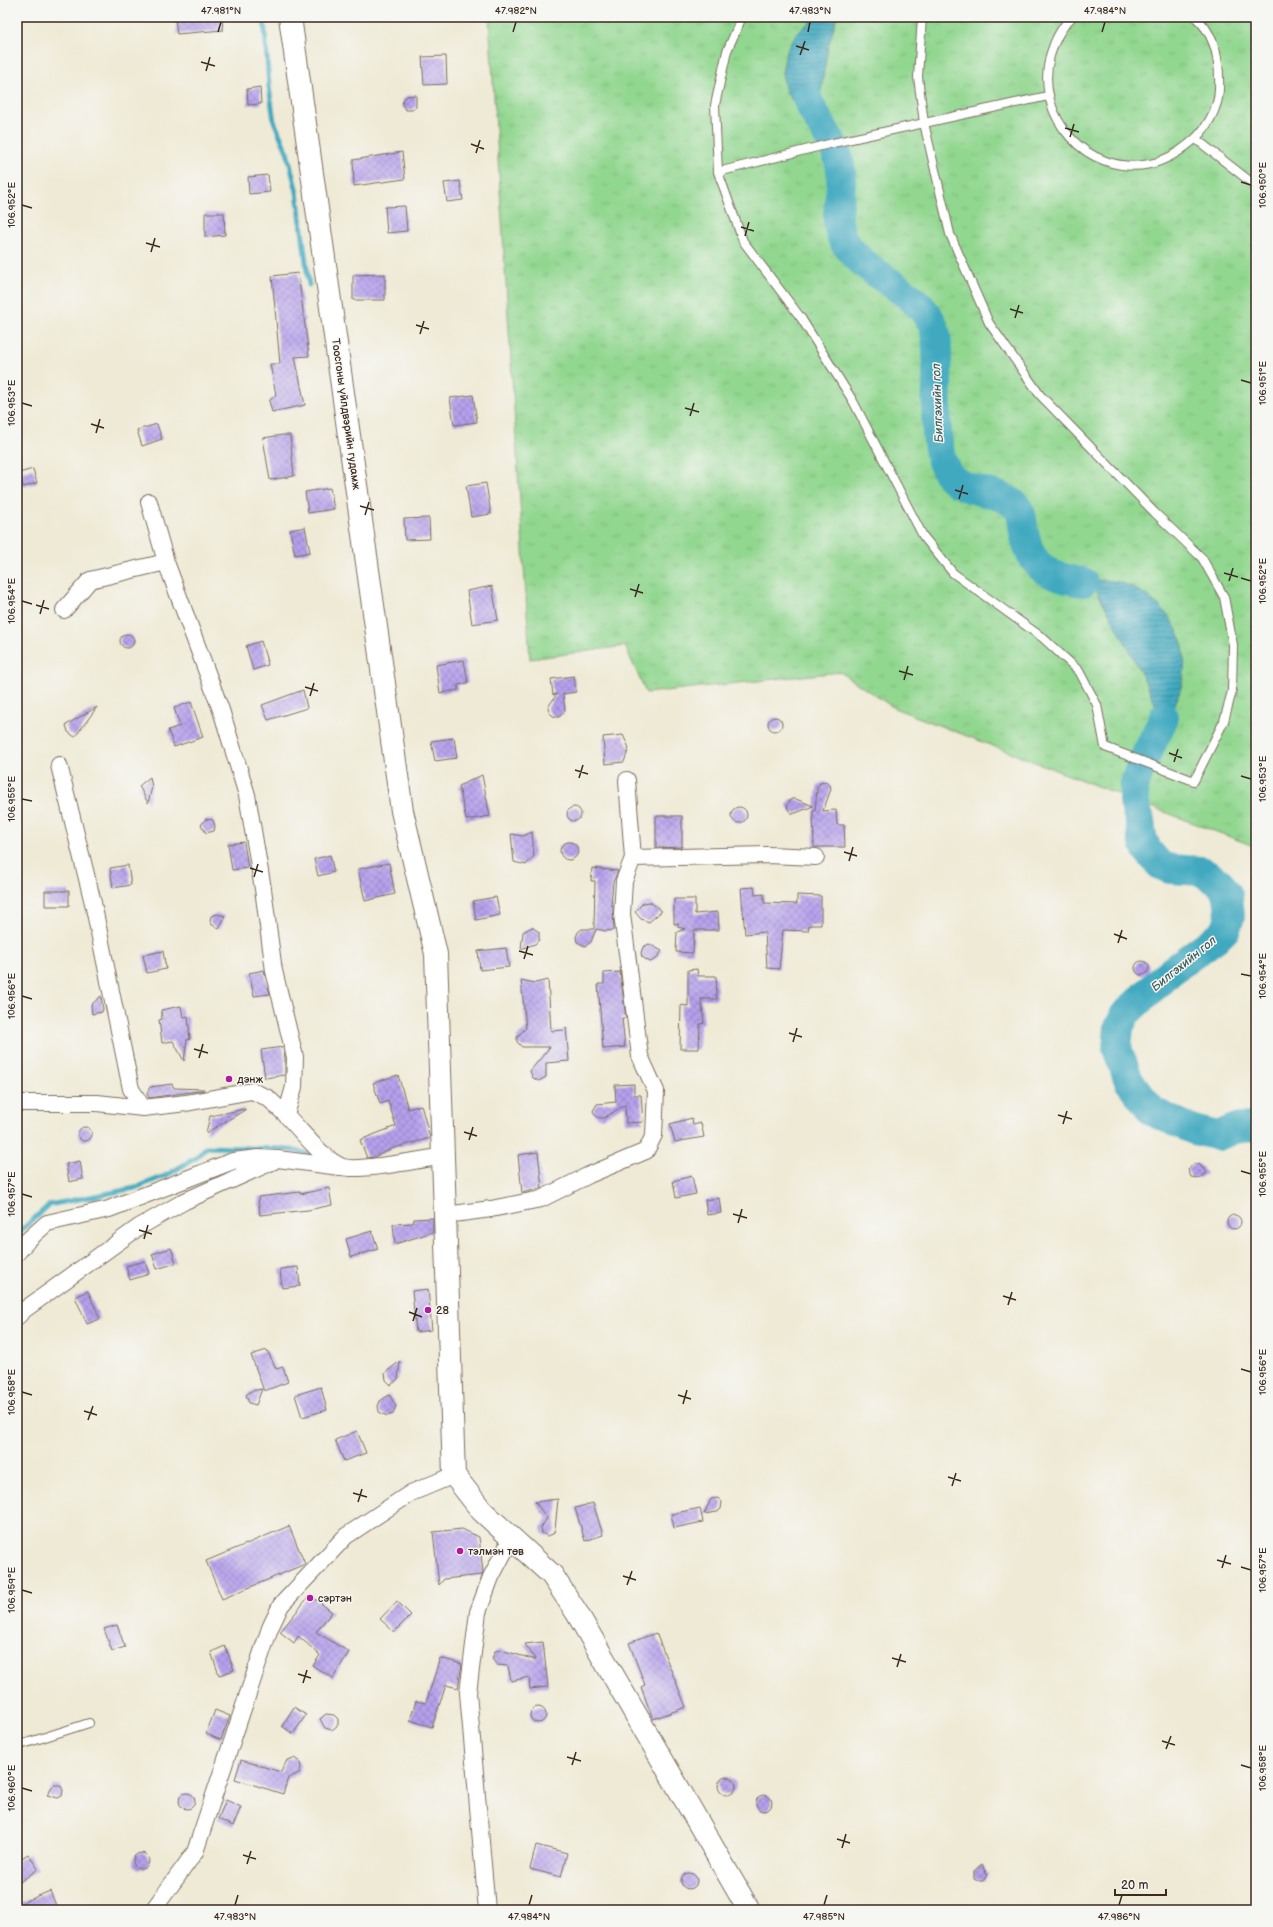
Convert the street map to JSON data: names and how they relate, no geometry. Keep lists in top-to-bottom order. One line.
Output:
{"streets":{"main road":["Тоосгоны үйлдвэрийн гудамж"]},"water":["Билгэхийн гол"],"places":["дэнж","28","тэлмэн төв","сэртэн"],"scale_bar":"20 m","coordinates":["47.981°N","47.982°N","47.983°N","47.984°N","106.950°E","106.952°E","106.951°E","106.953°E","106.954°E","106.955°E","106.956°E","106.957°E","106.958°E","106.959°E","106.960°E","47.985°N","47.986°N"]}
